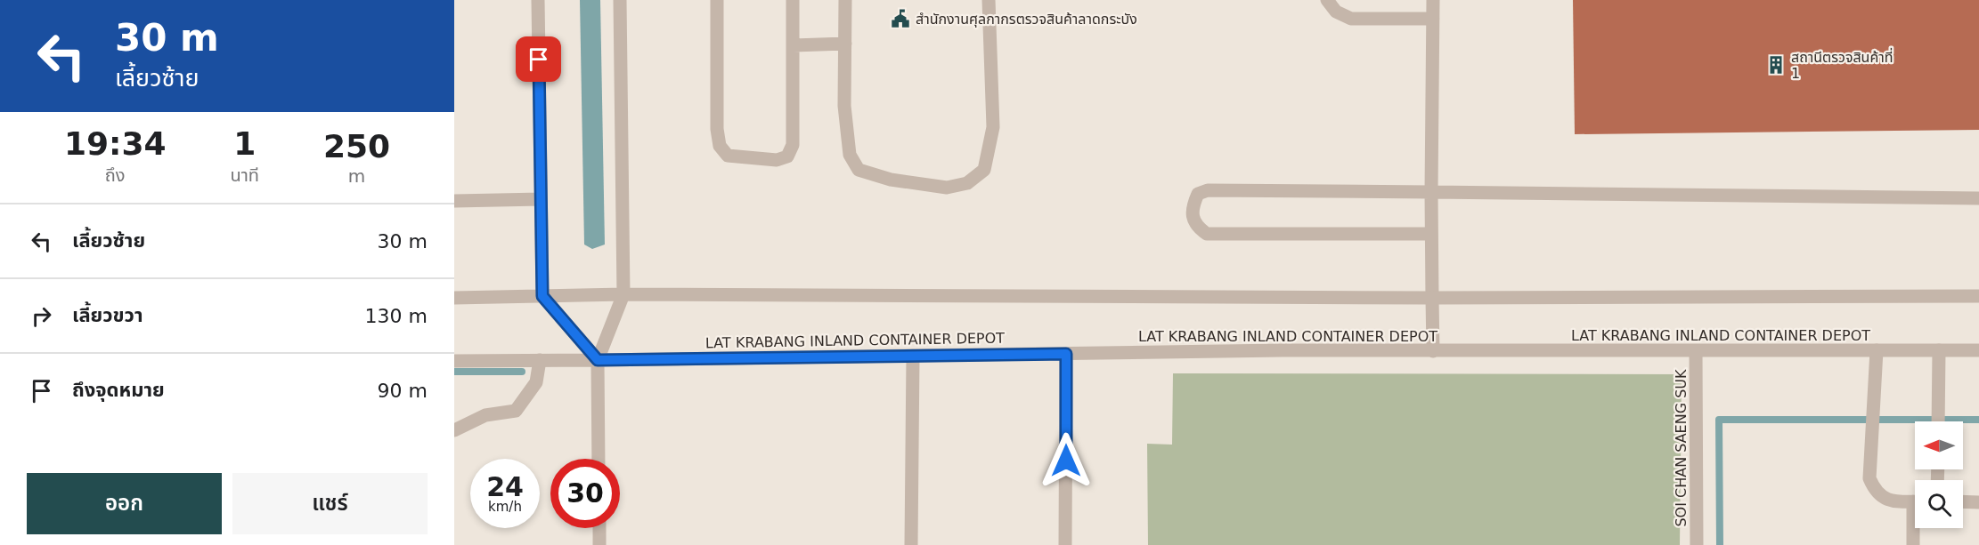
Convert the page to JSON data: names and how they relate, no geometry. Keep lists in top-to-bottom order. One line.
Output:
{"streets":{"street":["LAT KRABANG INLAND CONTAINER DEPOT","SOI CHAN SAENG SUK"]},"crossings":[["LAT KRABANG INLAND CONTAINER DEPOT","SOI CHAN SAENG SUK"]],"places":{"public building":["สำนักงานศุลกากรตรวจสินค้าลาดกระบัง"],"building":["สถานีตรวจสินค้าที่ 1"]},"north":"left","page":{"turn":["30 m","เลี้ยวซ้าย"],"eta":["19:34","ถึง","1","นาที","250","m"],"list":[{"name":"เลี้ยวซ้าย","value":"30 m"},{"name":"เลี้ยวขวา","value":"130 m"},{"name":"ถึงจุดหมาย","value":"90 m"}],"speed":"24 km/h","limit":"30","buttons":["ออก","แชร์"]}}
